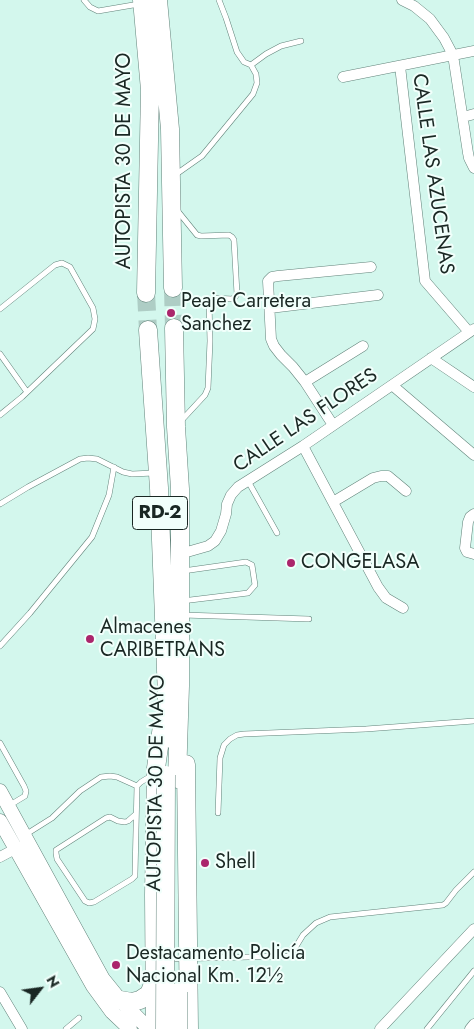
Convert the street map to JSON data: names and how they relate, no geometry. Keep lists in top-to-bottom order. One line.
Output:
{"streets":{"highway":["AUTOPISTA 30 DE MAYO","RD-2"],"street":["CALLE LAS AZUCENAS","CALLE LAS FLORES"]},"crossings":[["AUTOPISTA 30 DE MAYO","CALLE LAS FLORES"],["CALLE LAS AZUCENAS","CALLE LAS FLORES"]],"places":["Peaje Carretera Sanchez","CONGELASA","Almacenes CARIBETRANS","Shell","Destacamento Policía Nacional Km. 12½"],"north":"top right"}
